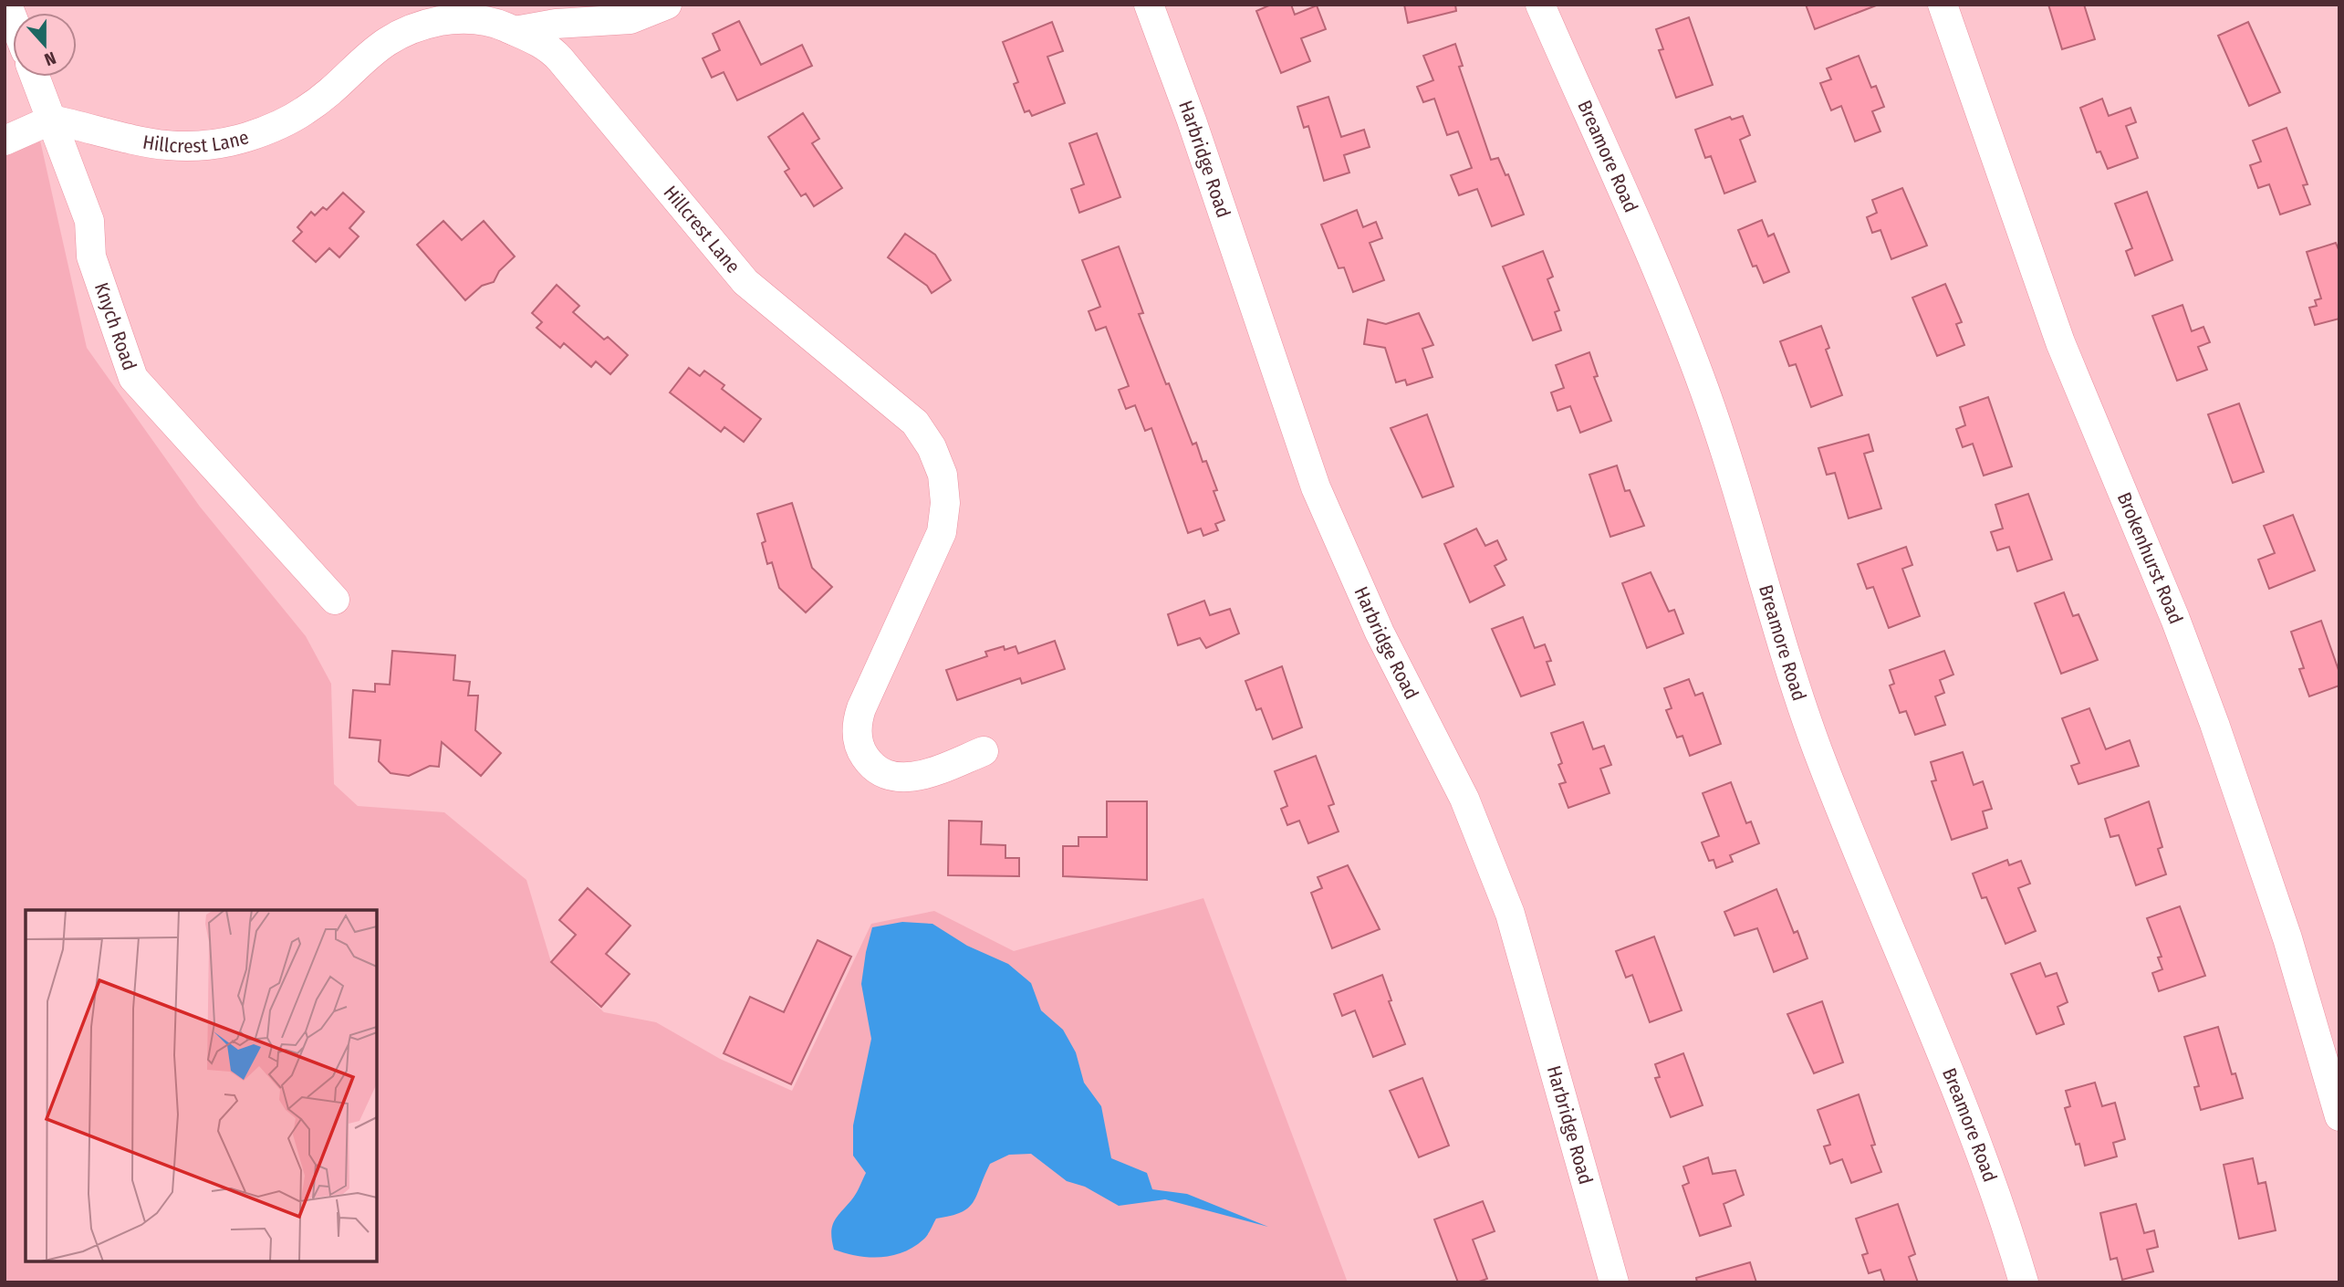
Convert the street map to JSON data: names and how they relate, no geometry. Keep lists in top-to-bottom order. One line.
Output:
{"streets":{"street":["Hillcrest Lane","Breamore Road","Harbridge Road","Knych Road","Brokenhurst Road"]},"crossings":[["Hillcrest Lane","Knych Road"]],"north":"bottom"}
